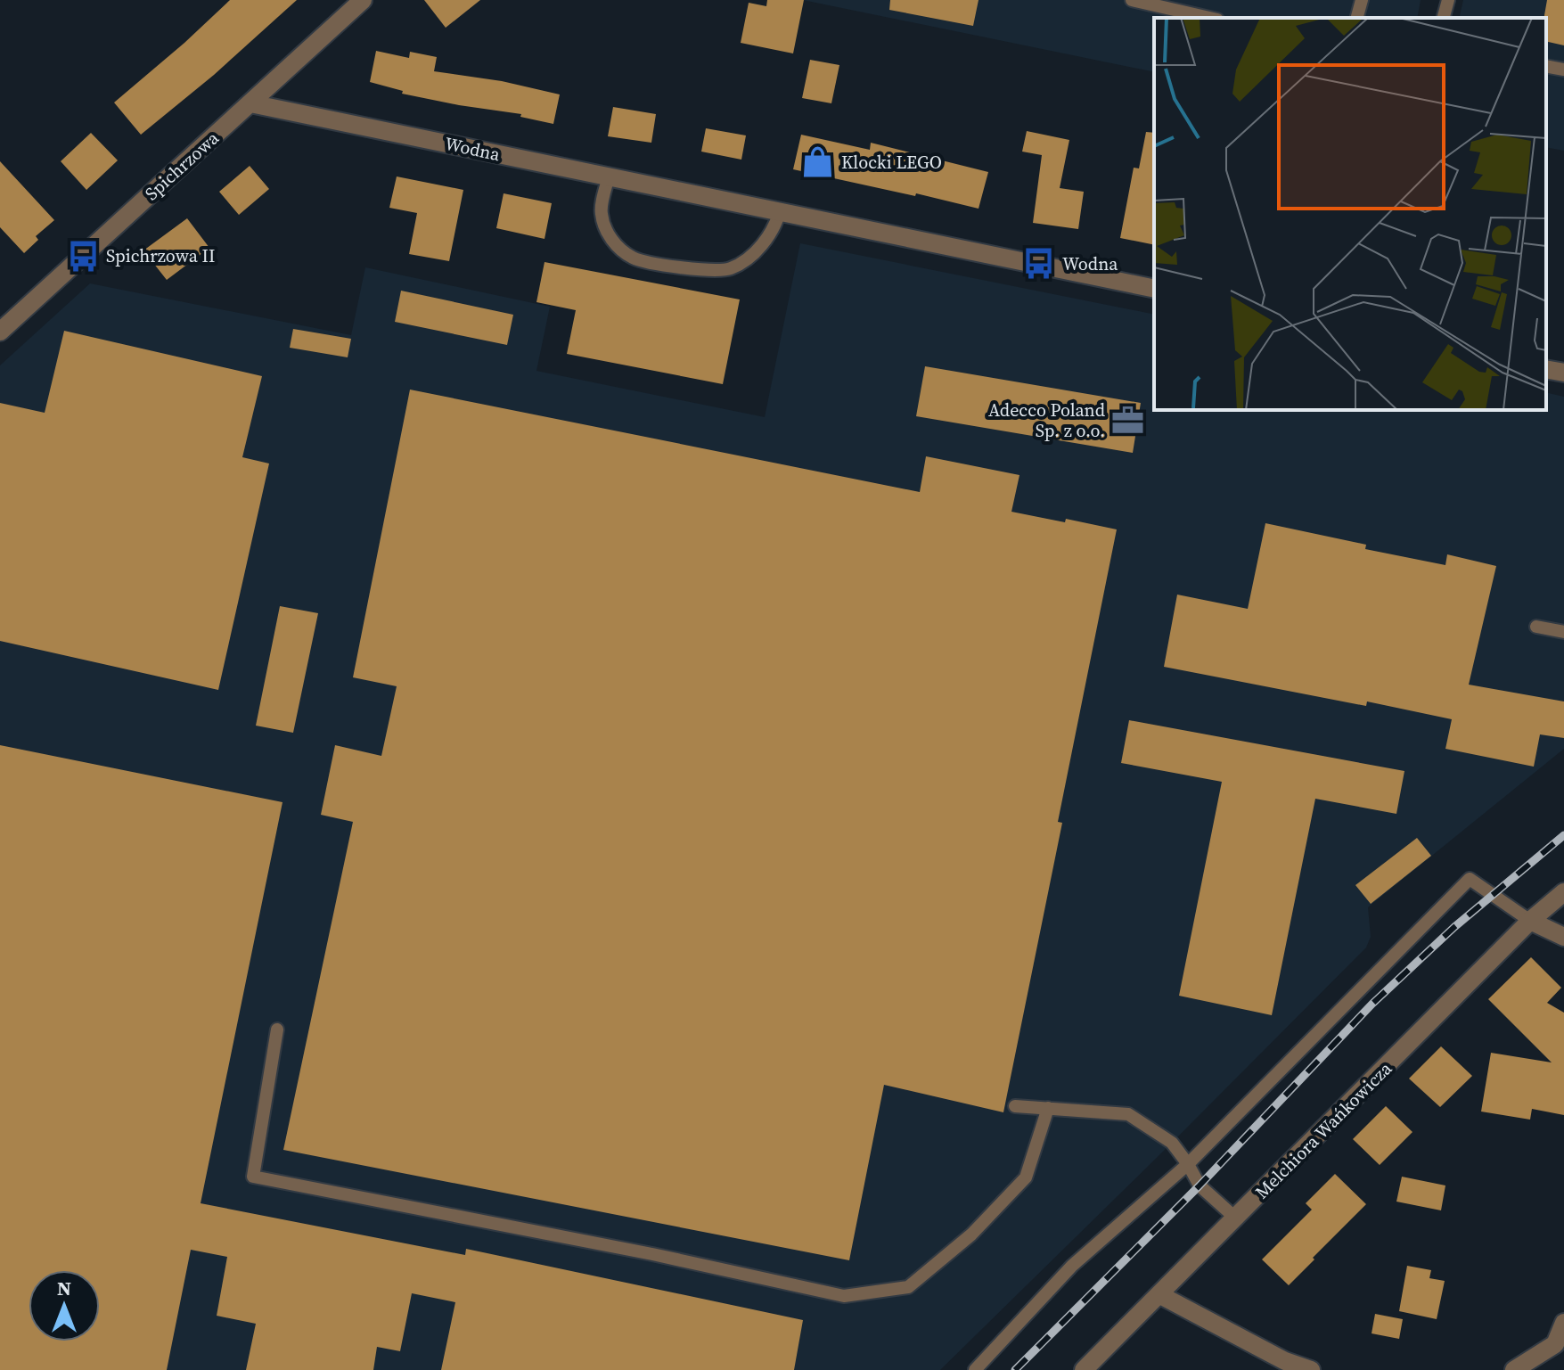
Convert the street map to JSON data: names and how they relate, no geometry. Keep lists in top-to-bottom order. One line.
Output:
{"streets":{"street":["Wodna","Spichrzowa","Melchiora Wańkowicza"]},"crossings":[["Wodna","Spichrzowa"]],"places":{"shop":["Klocki LEGO"],"bus stop":["Spichrzowa II","Wodna"],"office":["Adecco Poland Sp. z o.o."]},"north":"top"}
